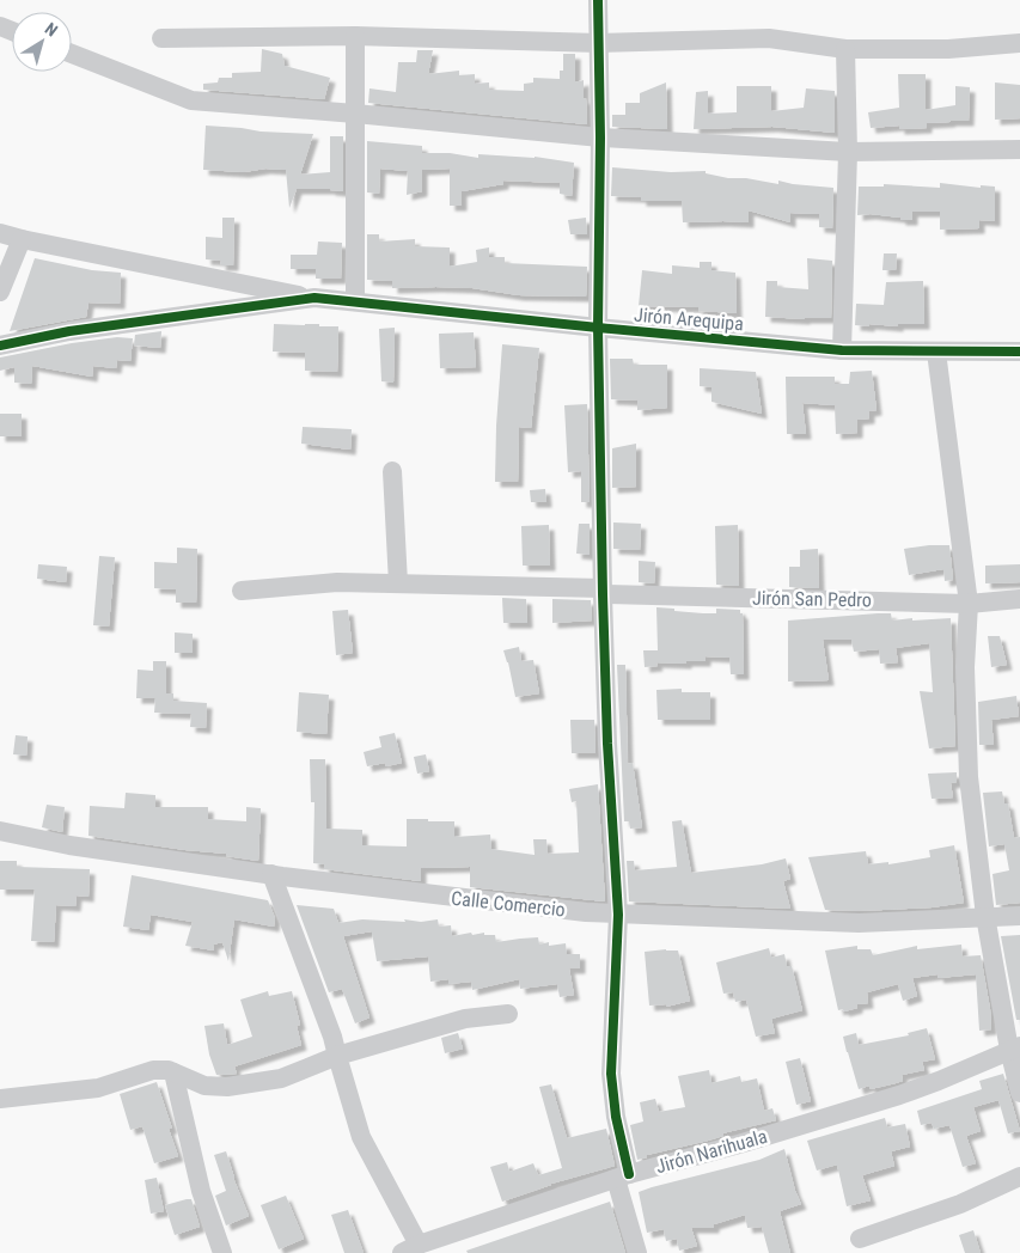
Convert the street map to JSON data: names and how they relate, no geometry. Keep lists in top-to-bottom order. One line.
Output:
{"streets":{"street":["Jirón Arequipa","Jirón San Pedro","Calle Comercio","Jirón Narihuala"]},"north":"top right"}
